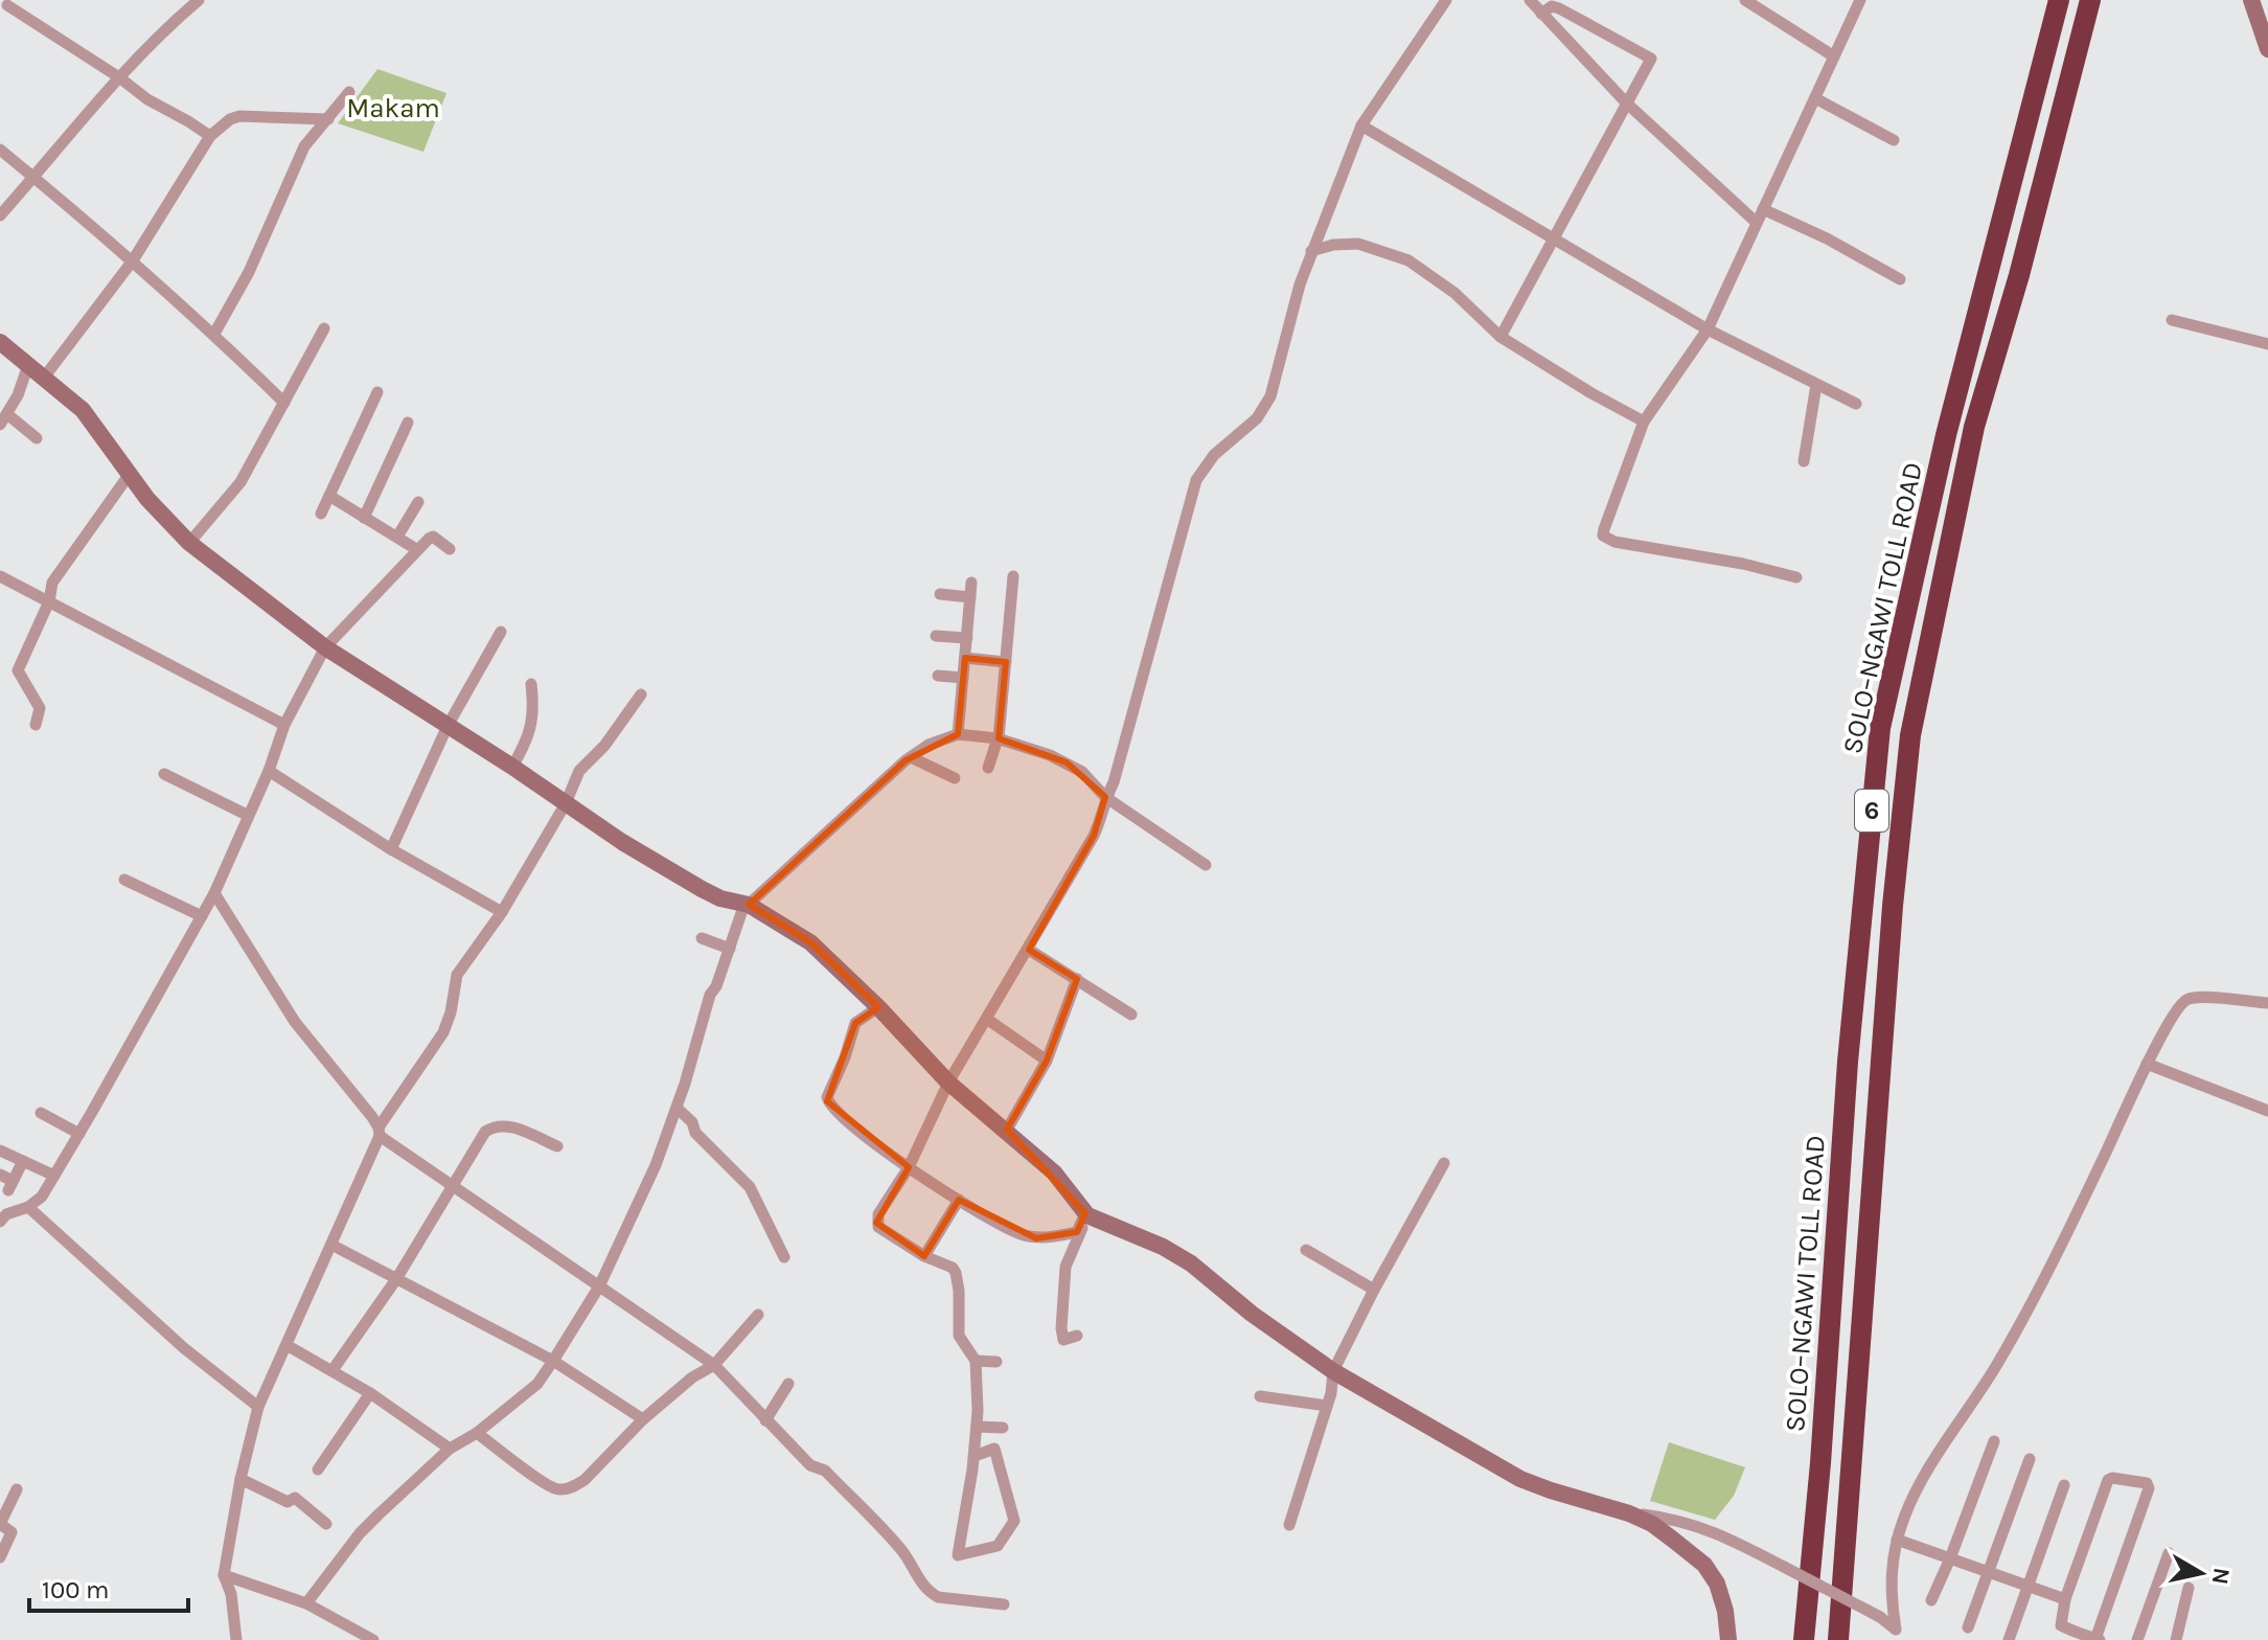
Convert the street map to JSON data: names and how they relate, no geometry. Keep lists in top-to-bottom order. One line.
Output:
{"streets":{"highway":["SOLO–NGAWI TOLL ROAD","6"]},"parks":["Makam"],"scale_bar":"100 m","north":"right"}
